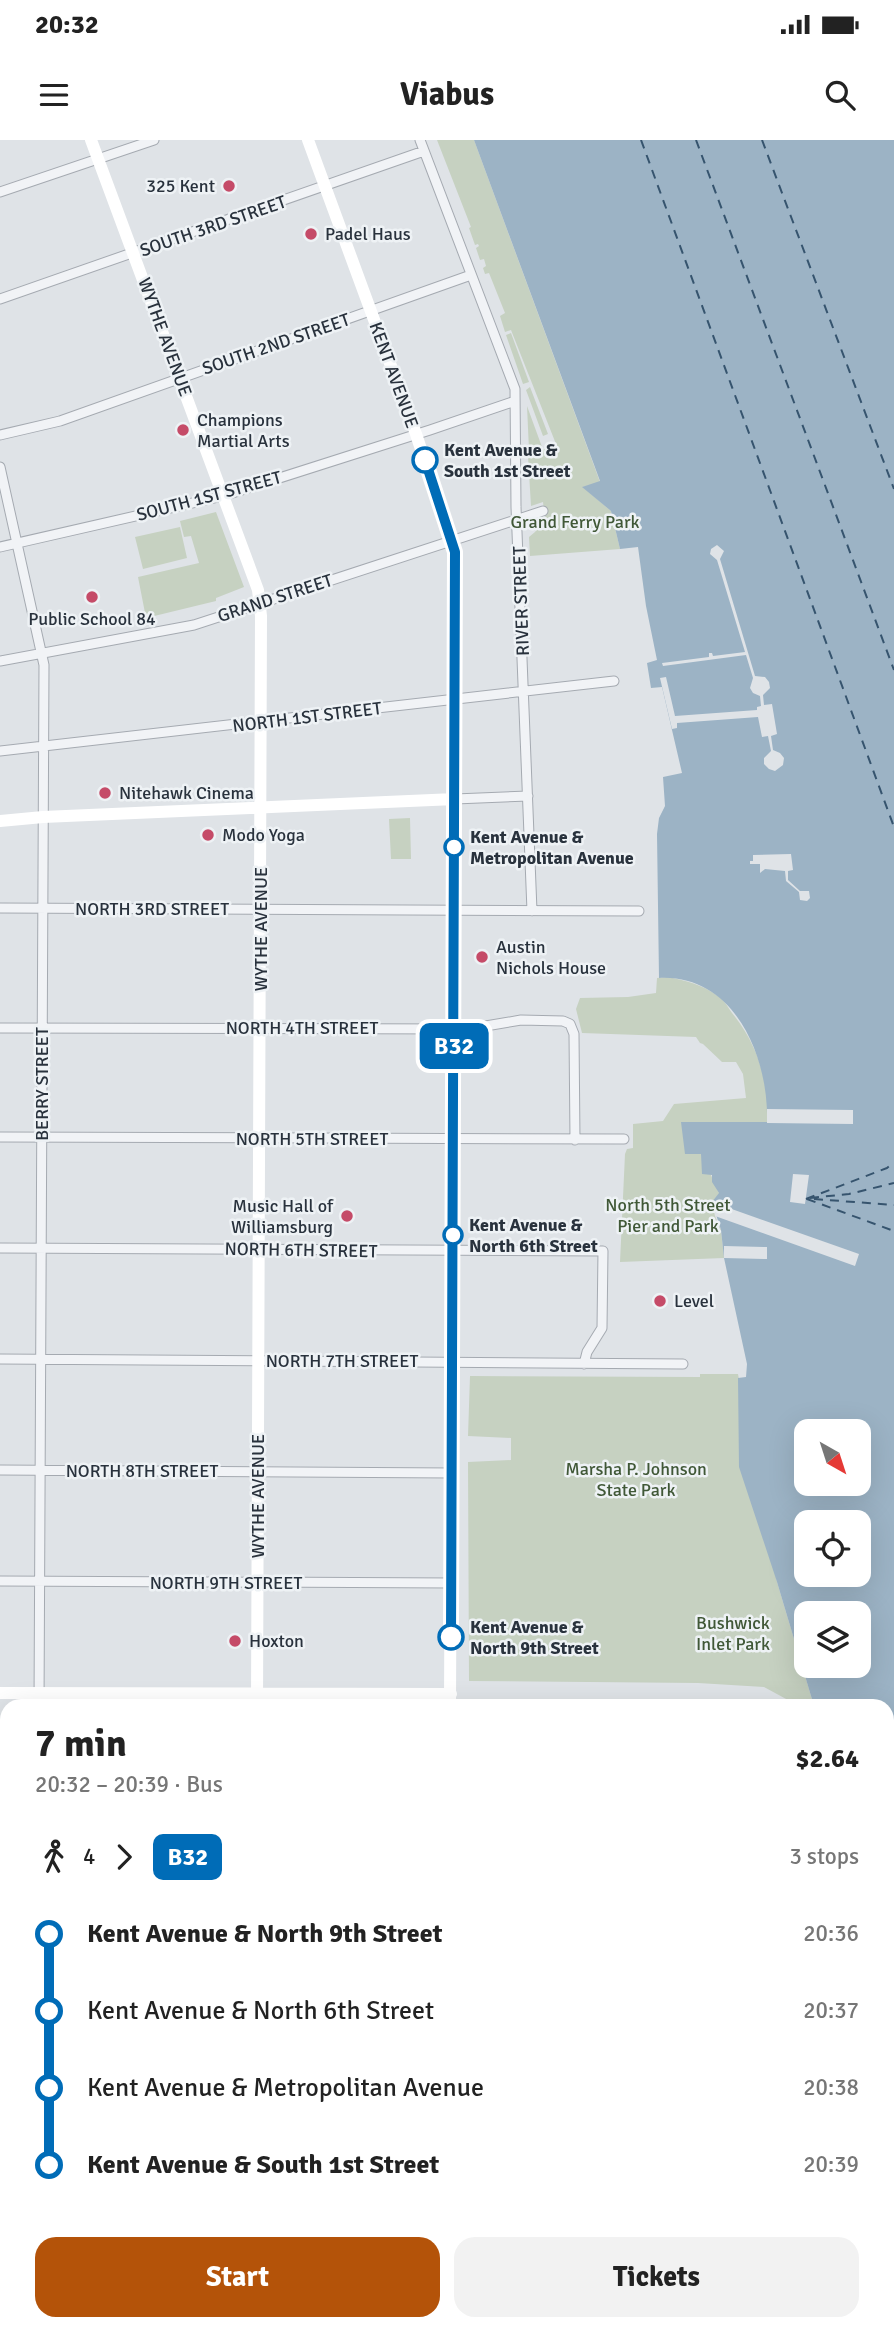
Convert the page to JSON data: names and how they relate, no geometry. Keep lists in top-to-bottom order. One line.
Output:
{"streets":{"main road":["WYTHE AVENUE","KENT AVENUE"],"street":["SOUTH 3RD STREET","SOUTH 2ND STREET","SOUTH 1ST STREET","GRAND STREET","RIVER STREET","NORTH 1ST STREET","NORTH 3RD STREET","NORTH 4TH STREET","BERRY STREET","NORTH 5TH STREET","NORTH 6TH STREET","NORTH 7TH STREET","NORTH 8TH STREET","NORTH 9TH STREET"]},"crossings":[["SOUTH 3RD STREET","WYTHE AVENUE"],["SOUTH 3RD STREET","KENT AVENUE"],["SOUTH 3RD STREET","RIVER STREET"],["WYTHE AVENUE","SOUTH 2ND STREET"],["WYTHE AVENUE","SOUTH 1ST STREET"],["WYTHE AVENUE","GRAND STREET"],["WYTHE AVENUE","NORTH 1ST STREET"],["WYTHE AVENUE","NORTH 3RD STREET"],["WYTHE AVENUE","NORTH 4TH STREET"],["WYTHE AVENUE","NORTH 5TH STREET"],["WYTHE AVENUE","NORTH 6TH STREET"],["WYTHE AVENUE","NORTH 7TH STREET"],["WYTHE AVENUE","NORTH 8TH STREET"],["WYTHE AVENUE","NORTH 9TH STREET"],["SOUTH 2ND STREET","KENT AVENUE"],["SOUTH 2ND STREET","RIVER STREET"],["KENT AVENUE","SOUTH 1ST STREET"],["KENT AVENUE","GRAND STREET"],["KENT AVENUE","NORTH 1ST STREET"],["KENT AVENUE","NORTH 3RD STREET"],["KENT AVENUE","NORTH 4TH STREET"],["KENT AVENUE","NORTH 5TH STREET"],["KENT AVENUE","NORTH 6TH STREET"],["KENT AVENUE","NORTH 7TH STREET"],["KENT AVENUE","NORTH 8TH STREET"],["KENT AVENUE","NORTH 9TH STREET"],["SOUTH 1ST STREET","RIVER STREET"],["SOUTH 1ST STREET","BERRY STREET"],["GRAND STREET","RIVER STREET"],["GRAND STREET","BERRY STREET"],["RIVER STREET","NORTH 1ST STREET"],["RIVER STREET","NORTH 3RD STREET"],["NORTH 1ST STREET","BERRY STREET"],["NORTH 3RD STREET","BERRY STREET"],["NORTH 4TH STREET","BERRY STREET"],["NORTH 4TH STREET","NORTH 5TH STREET"],["BERRY STREET","NORTH 5TH STREET"],["BERRY STREET","NORTH 6TH STREET"],["BERRY STREET","NORTH 7TH STREET"],["BERRY STREET","NORTH 8TH STREET"],["BERRY STREET","NORTH 9TH STREET"],["NORTH 6TH STREET","NORTH 7TH STREET"]],"parks":["Grand Ferry Park","North 5th Street Pier and Park","Marsha P. Johnson State Park","Bushwick Inlet Park"],"places":["325 Kent","Padel Haus","Champions Martial Arts","Kent Avenue & South 1st Street","Public School 84","Nitehawk Cinema","Modo Yoga","Kent Avenue & Metropolitan Avenue","Austin Nichols House","Music Hall of Williamsburg","Kent Avenue & North 6th Street","Level","Kent Avenue & North 9th Street","Hoxton"],"lines":["bus line B32"],"north":"bottom right","page":{"status":"20:32","header":"Viabus","on_map":"B32","heading":["7 min","20:32 – 20:39 · Bus","$2.64"],"legs":["4","B32","3 stops"],"list":[{"name":"Kent Avenue & North 9th Street","value":"20:36"},{"name":"Kent Avenue & North 6th Street","value":"20:37"},{"name":"Kent Avenue & Metropolitan Avenue","value":"20:38"},{"name":"Kent Avenue & South 1st Street","value":"20:39"}],"buttons":["Start","Tickets"]}}
